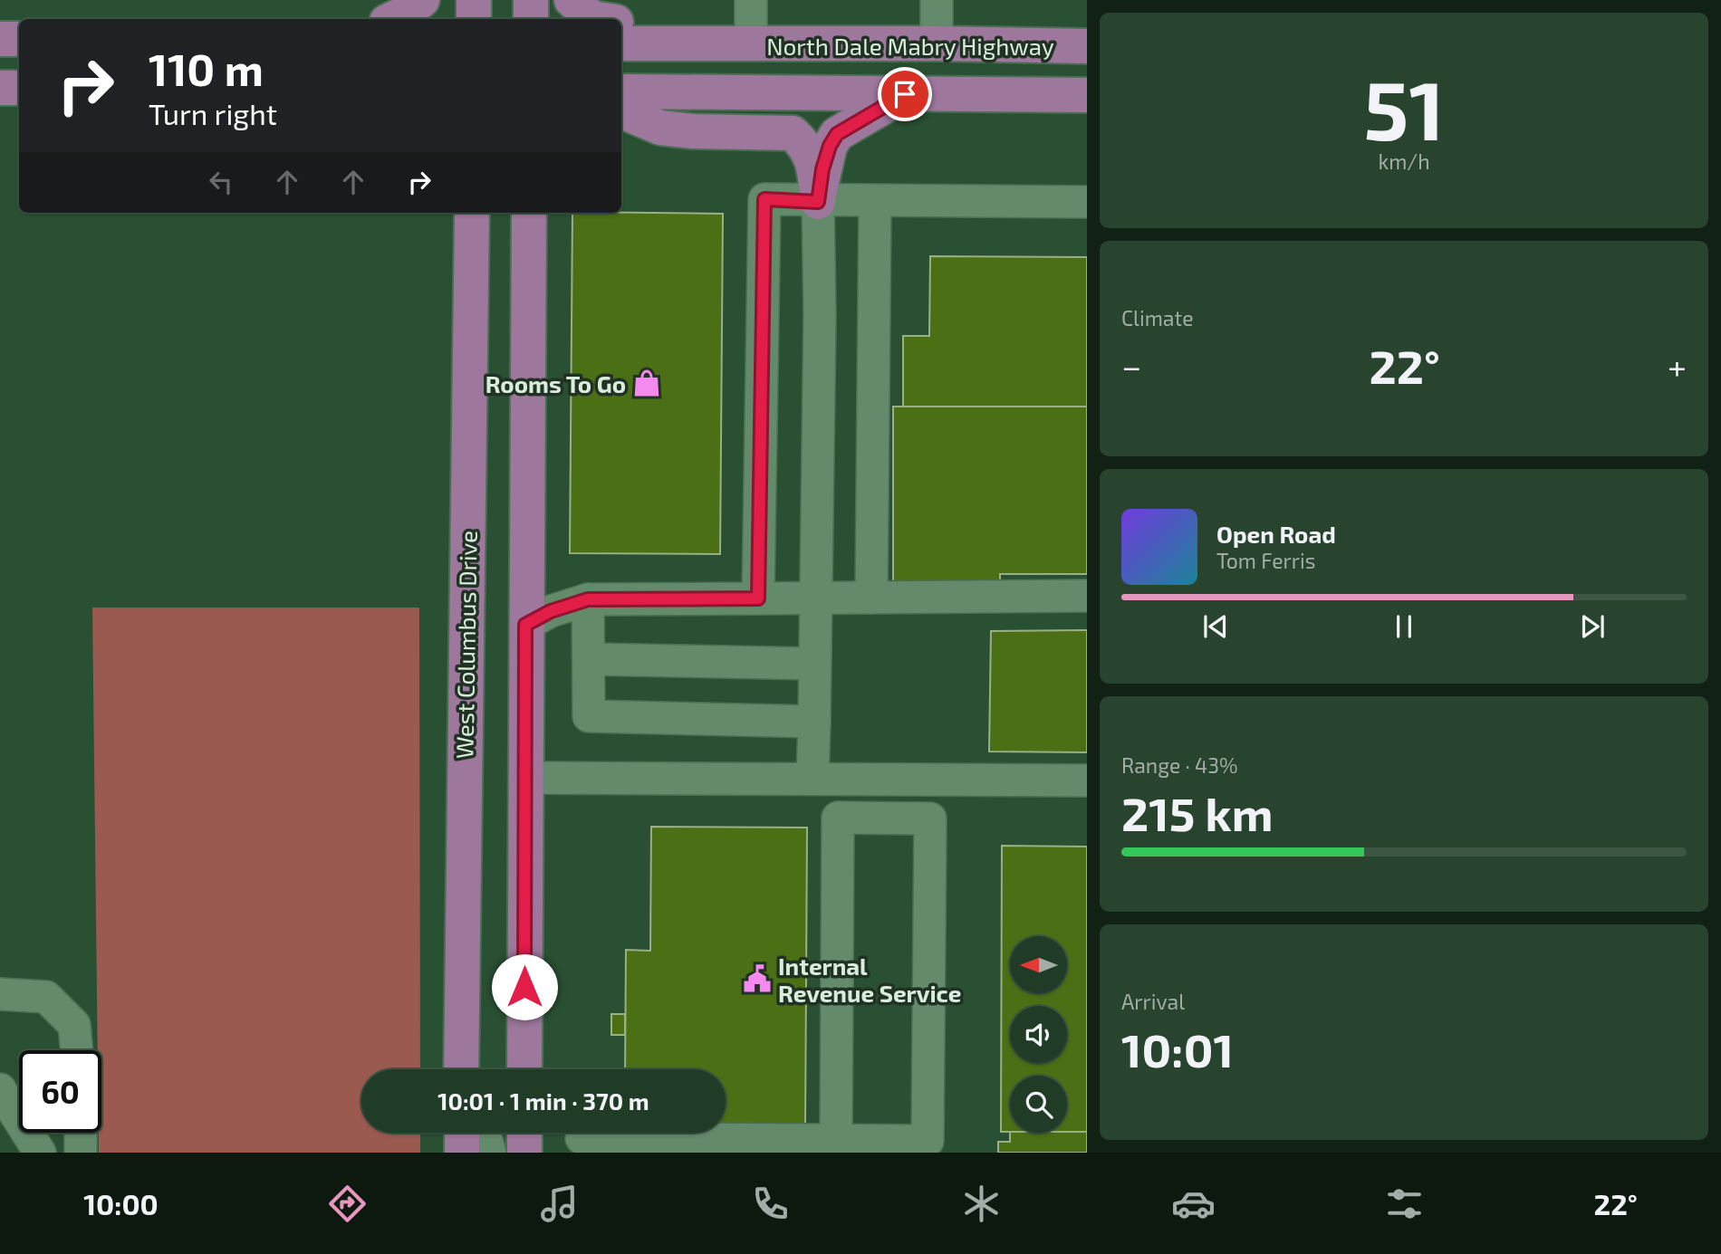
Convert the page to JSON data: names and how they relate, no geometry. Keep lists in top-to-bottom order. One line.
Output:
{"streets":{"main road":["North Dale Mabry Highway","West Columbus Drive"]},"places":{"shop":["Rooms To Go"],"public building":["Internal Revenue Service"]},"north":"left","page":{"tile":[["51","km/h"],"Climate",["Range · 43%","215 km"],["Arrival","10:01"]],"turn":["110 m","Turn right"],"heat":["−","22°","+"],"song":["Open Road","Tom Ferris"],"limit":"60","trip":"10:01 · 1 min · 370 m","tabs":["10:00","22°"]}}
